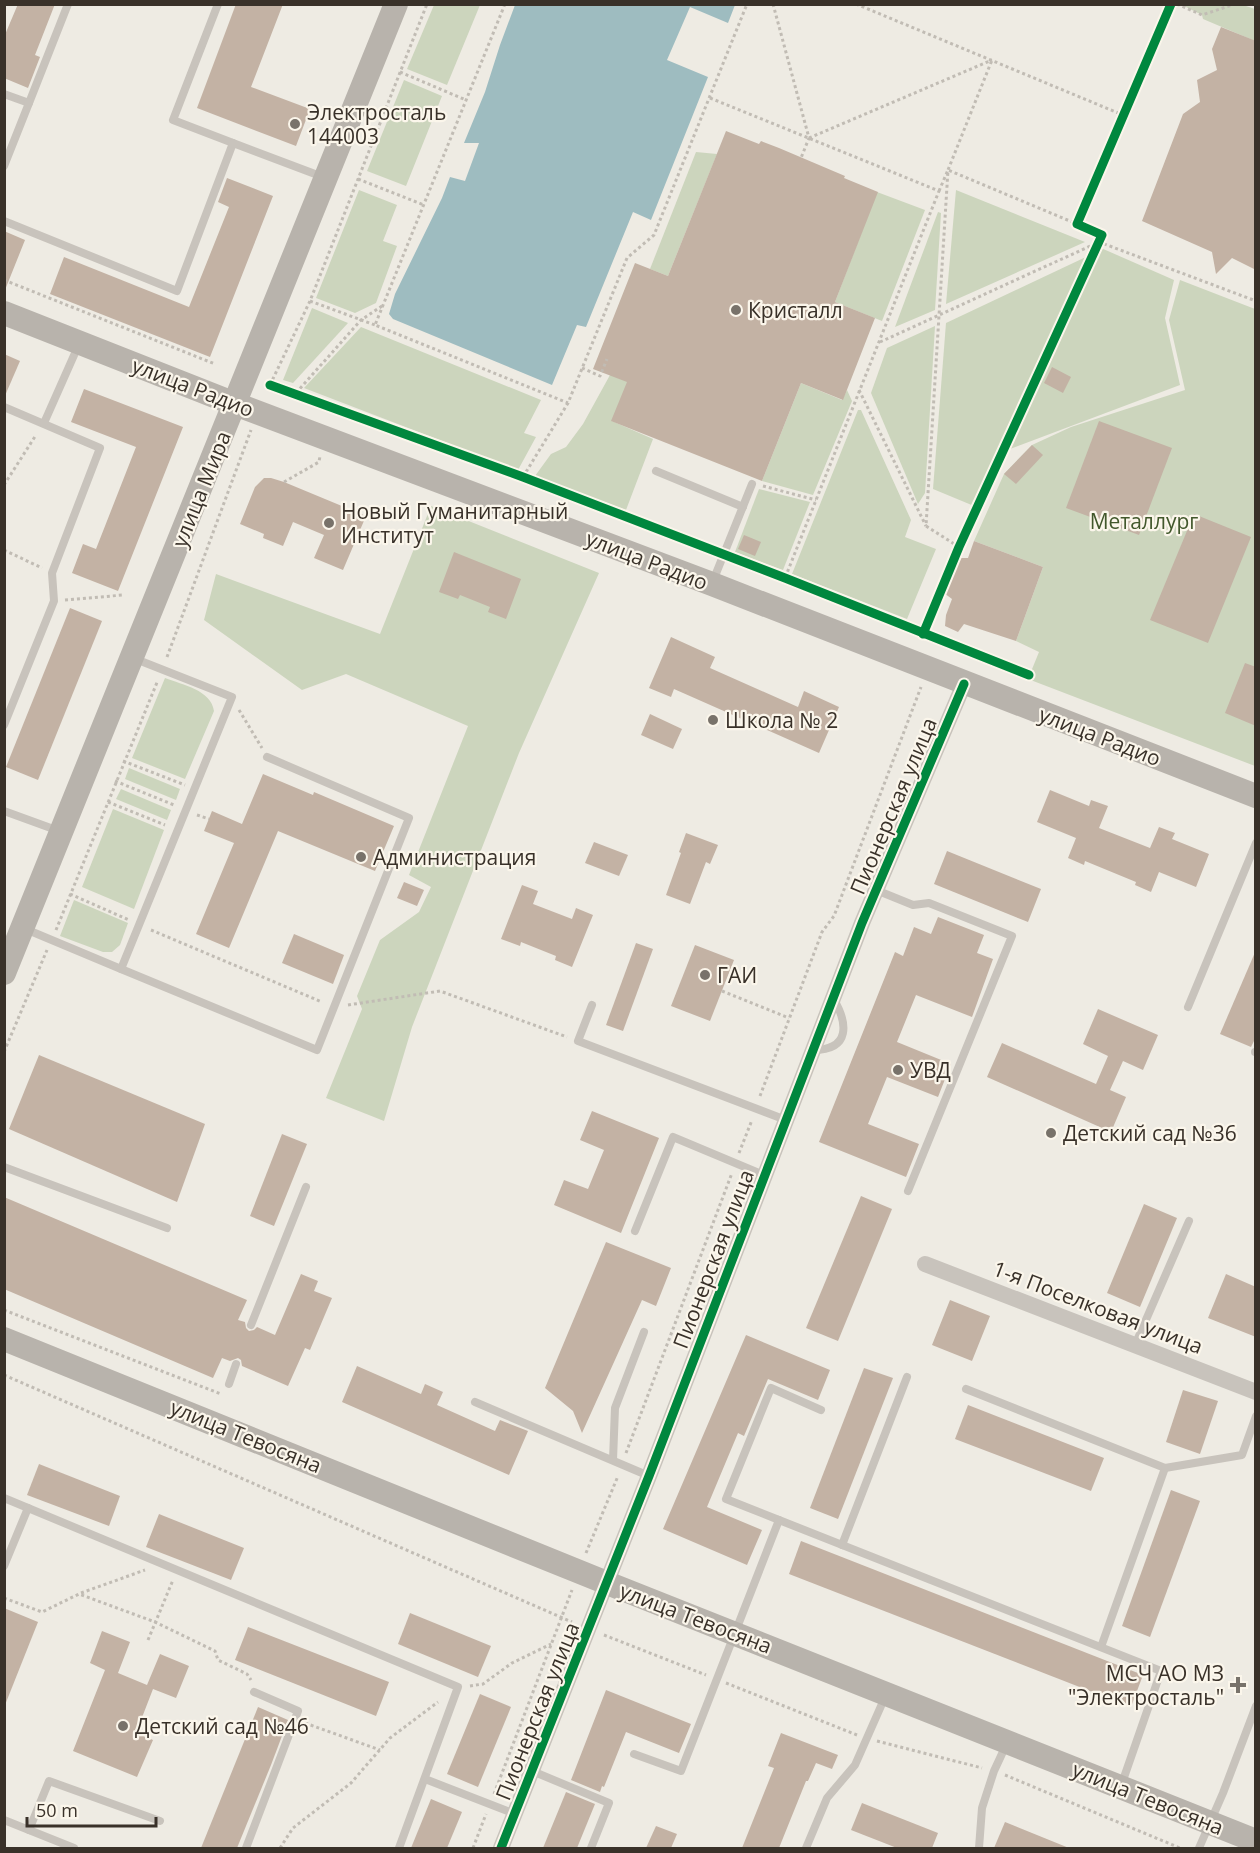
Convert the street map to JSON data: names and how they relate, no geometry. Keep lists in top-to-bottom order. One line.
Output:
{"streets":{"main road":["улица Радио","улица Мира","улица Тевосяна"],"street":["Пионерская улица","1-я Поселковая улица"]},"crossings":[["улица Радио","улица Мира"],["улица Радио","Пионерская улица"],["Пионерская улица","улица Тевосяна"]],"parks":["Металлург"],"places":{"other":["Электросталь 144003","Кристалл","Новый Гуманитарный Институт","Школа № 2","Администрация","ГАИ","УВД","Детский сад №36","Детский сад №46"],"health":["МСЧ АО МЗ \"Электросталь\""]},"scale_bar":"50 m"}
